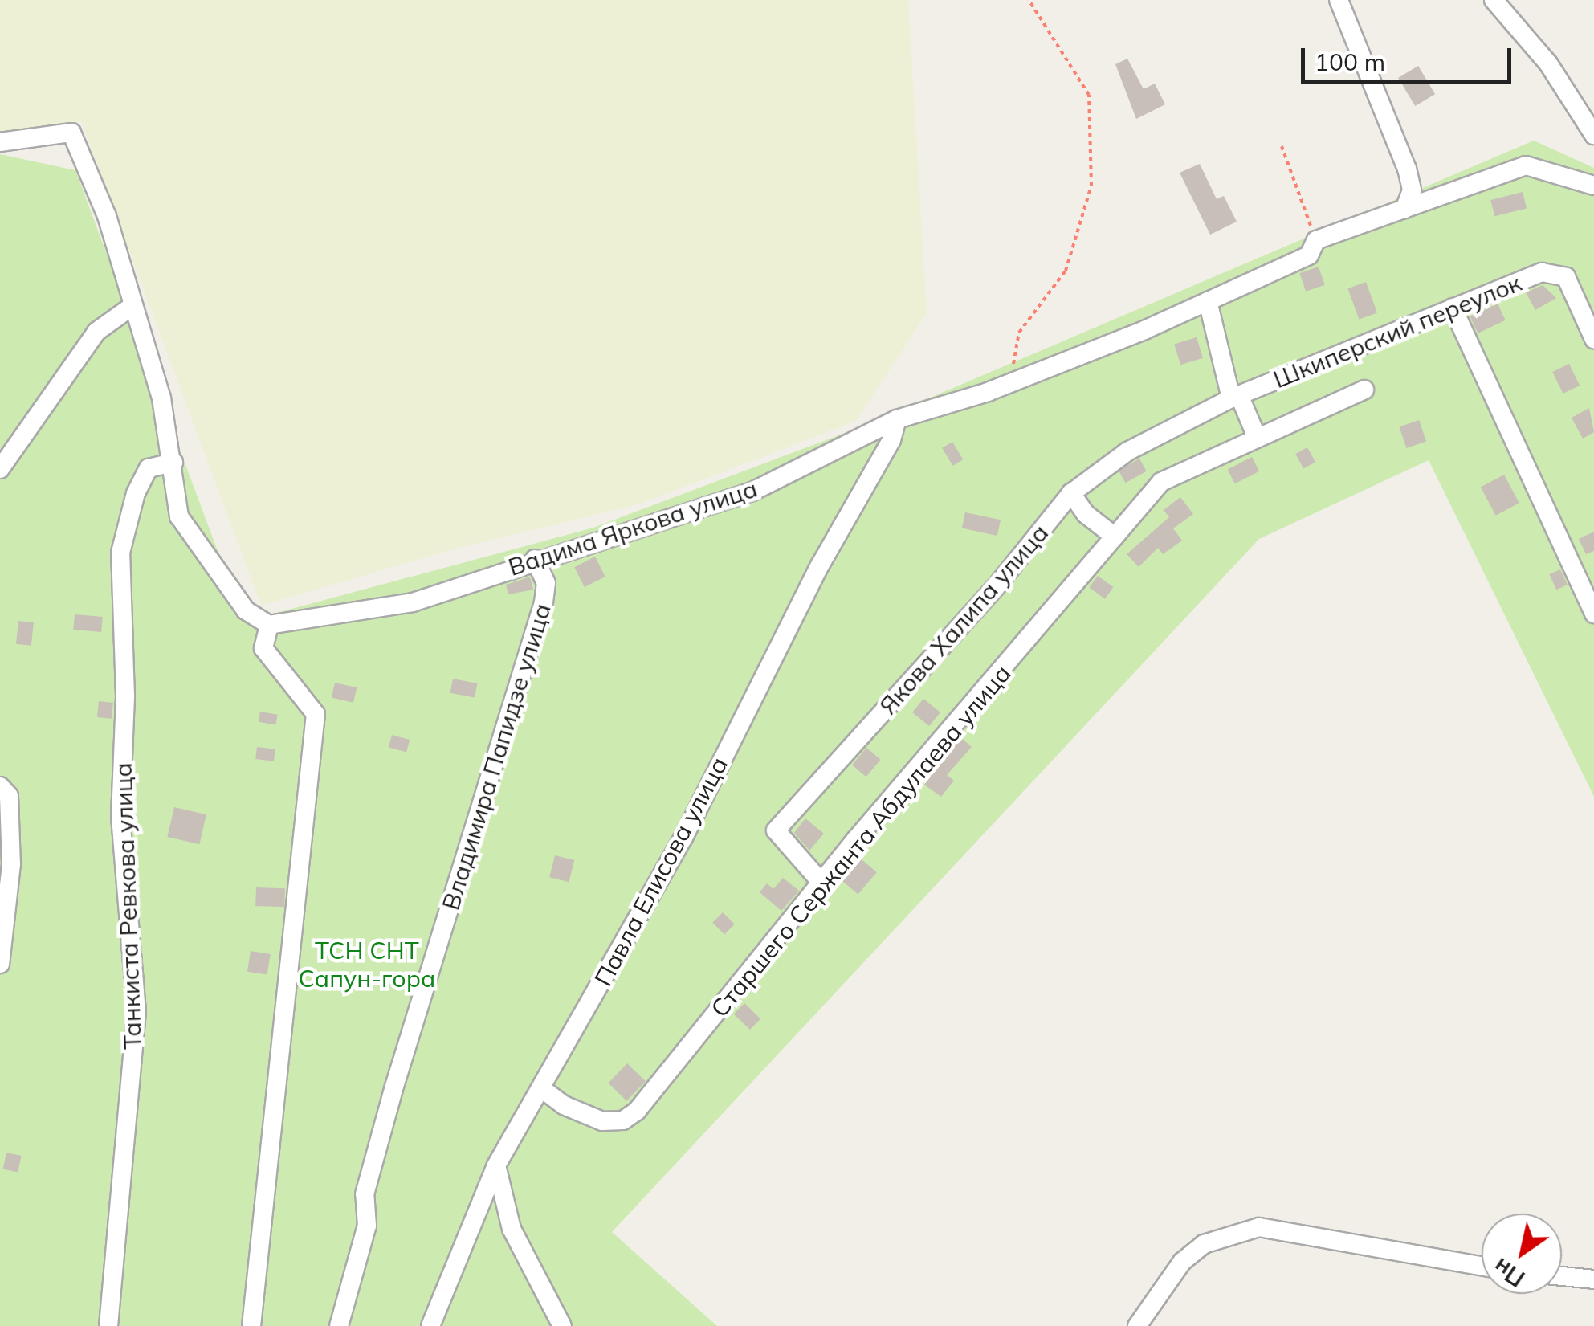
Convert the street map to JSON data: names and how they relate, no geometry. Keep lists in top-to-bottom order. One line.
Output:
{"streets":{"street":["Шкиперский переулок","Вадима Яркова улица","Якова Халипа улица","Владимира Папидзе улица","Старшего Сержанта Абдулаева улица","Павла Елисова улица","Танкиста Ревкова улица"]},"crossings":[["Шкиперский переулок","Якова Халипа улица"],["Вадима Яркова улица","Владимира Папидзе улица"],["Вадима Яркова улица","Павла Елисова улица"],["Якова Халипа улица","Старшего Сержанта Абдулаева улица"],["Старшего Сержанта Абдулаева улица","Павла Елисова улица"]],"parks":["ТСН СНТ Сапун-гора"],"scale_bar":"100 m","north":"bottom left"}
